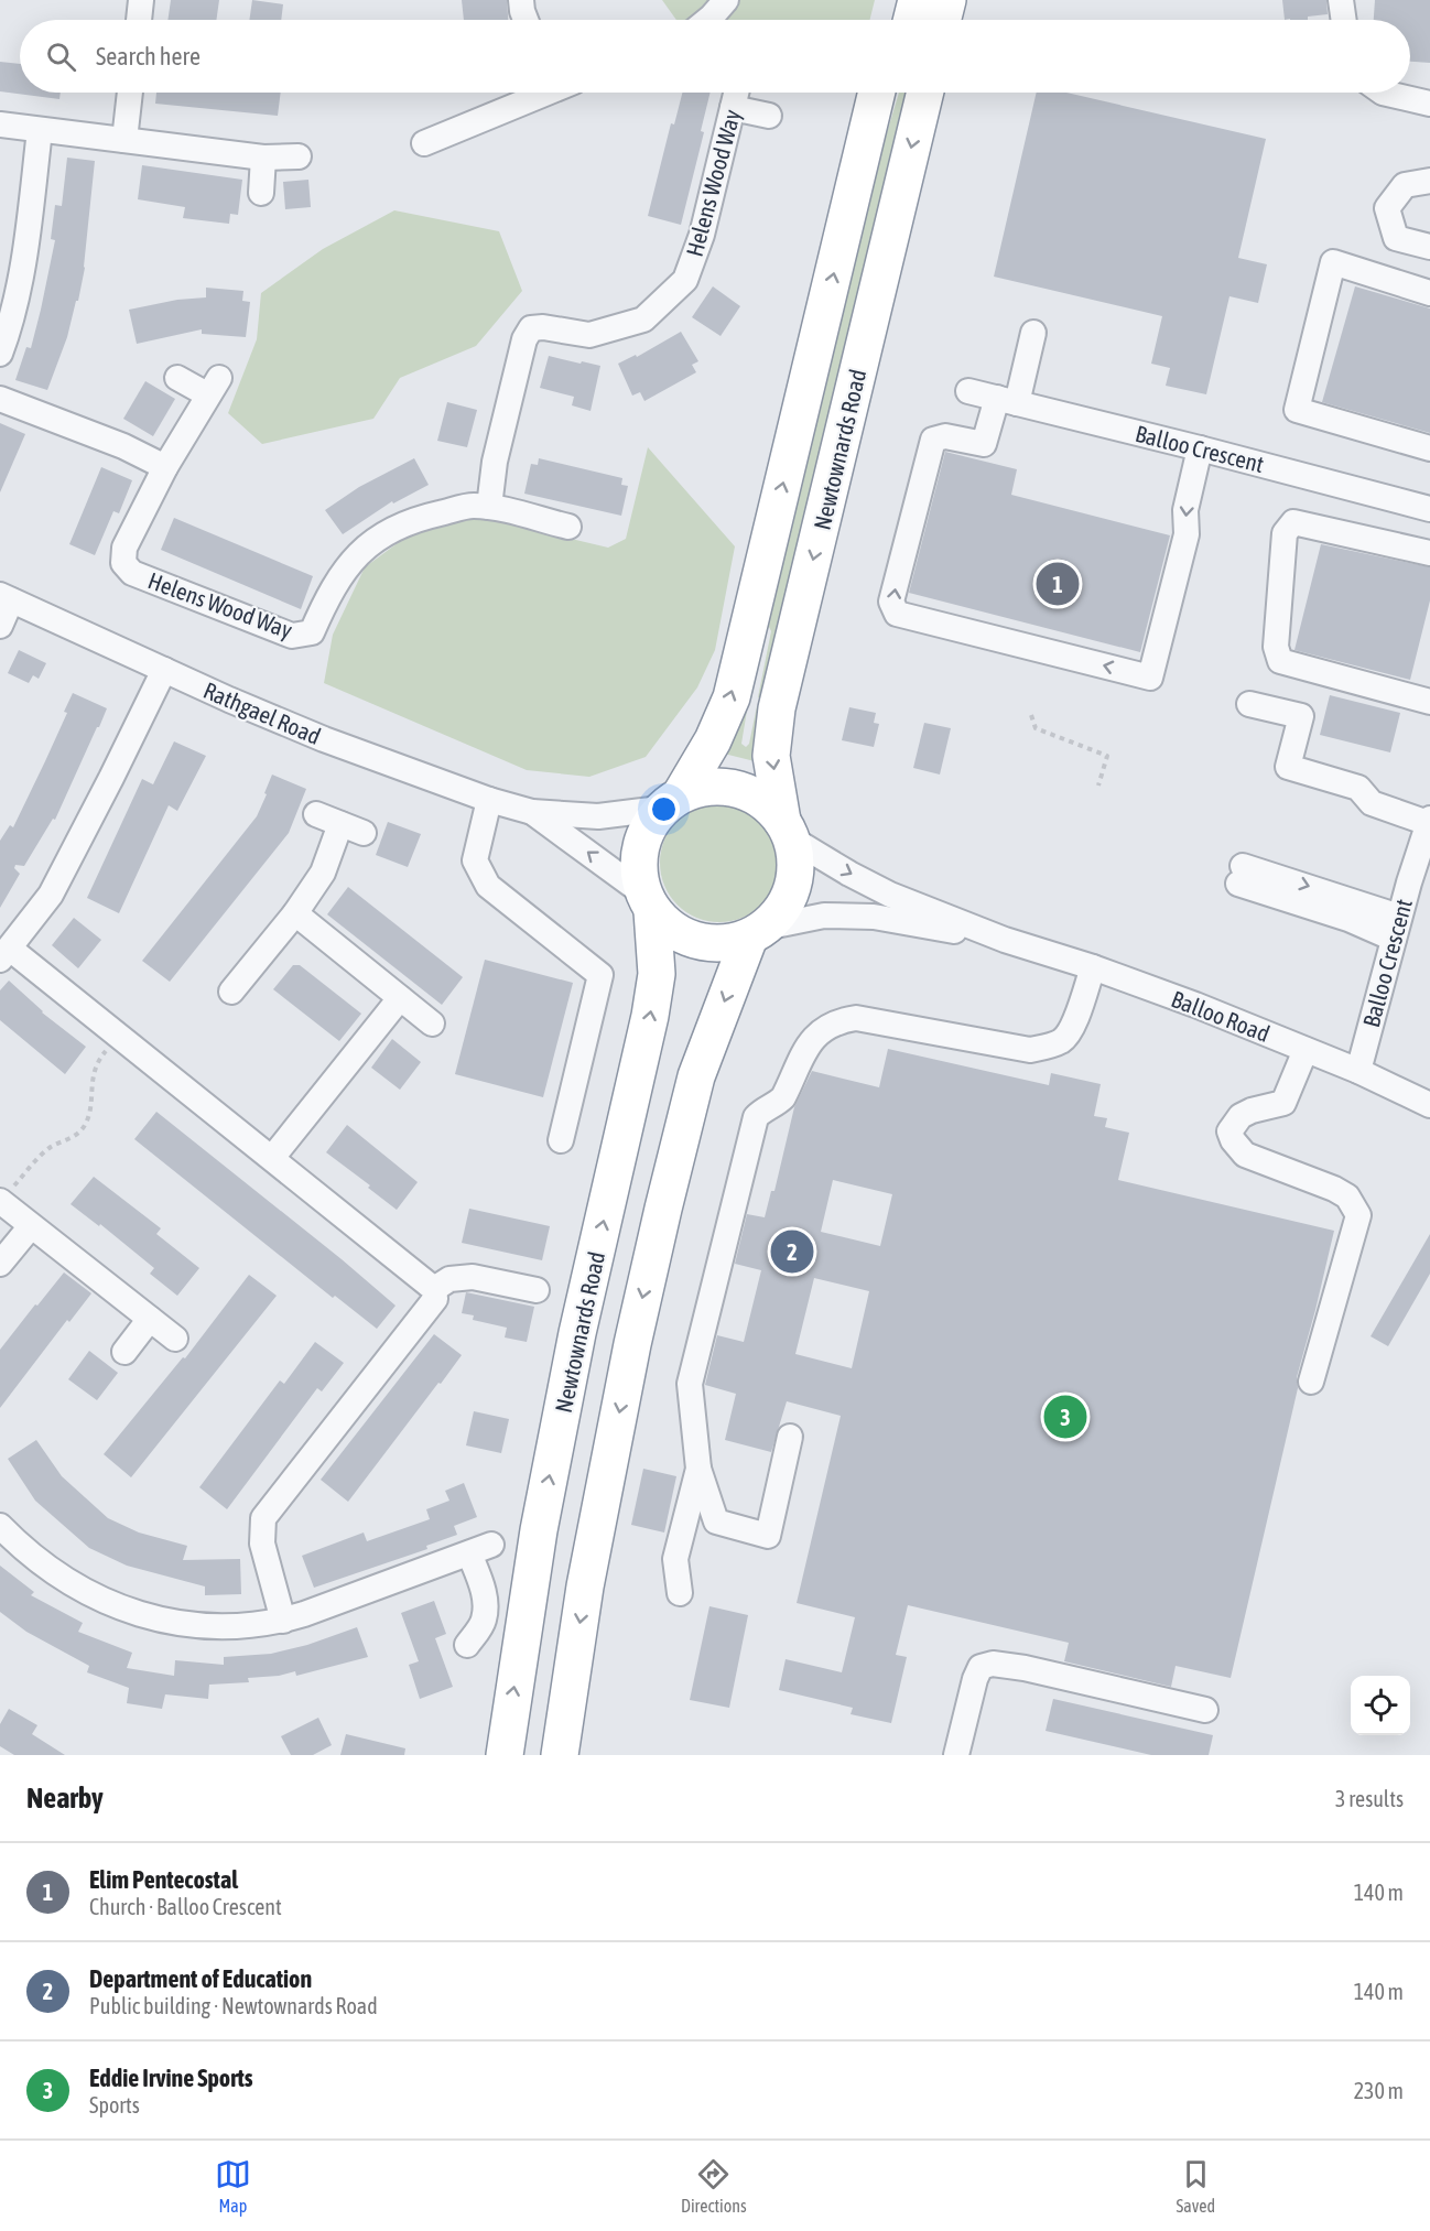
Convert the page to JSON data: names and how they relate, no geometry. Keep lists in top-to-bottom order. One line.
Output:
{"streets":{"highway":["Newtownards Road"],"street":["Helens Wood Way","Balloo Crescent","Rathgael Road","Balloo Road"]},"crossings":[["Balloo Crescent","Balloo Road"],["Newtownards Road","Rathgael Road"],["Newtownards Road","Balloo Road"],["Rathgael Road","Balloo Road"]],"page":{"search":"Search here","pins":["1","2","3"],"heading":["Nearby","3 results"],"list":[{"mark":"1","name":"Elim Pentecostal","note":"Church · Balloo Crescent","value":"140 m"},{"mark":"2","name":"Department of Education","note":"Public building · Newtownards Road","value":"140 m"},{"mark":"3","name":"Eddie Irvine Sports","note":"Sports","value":"230 m"}],"nav":["Map","Directions","Saved"]}}
